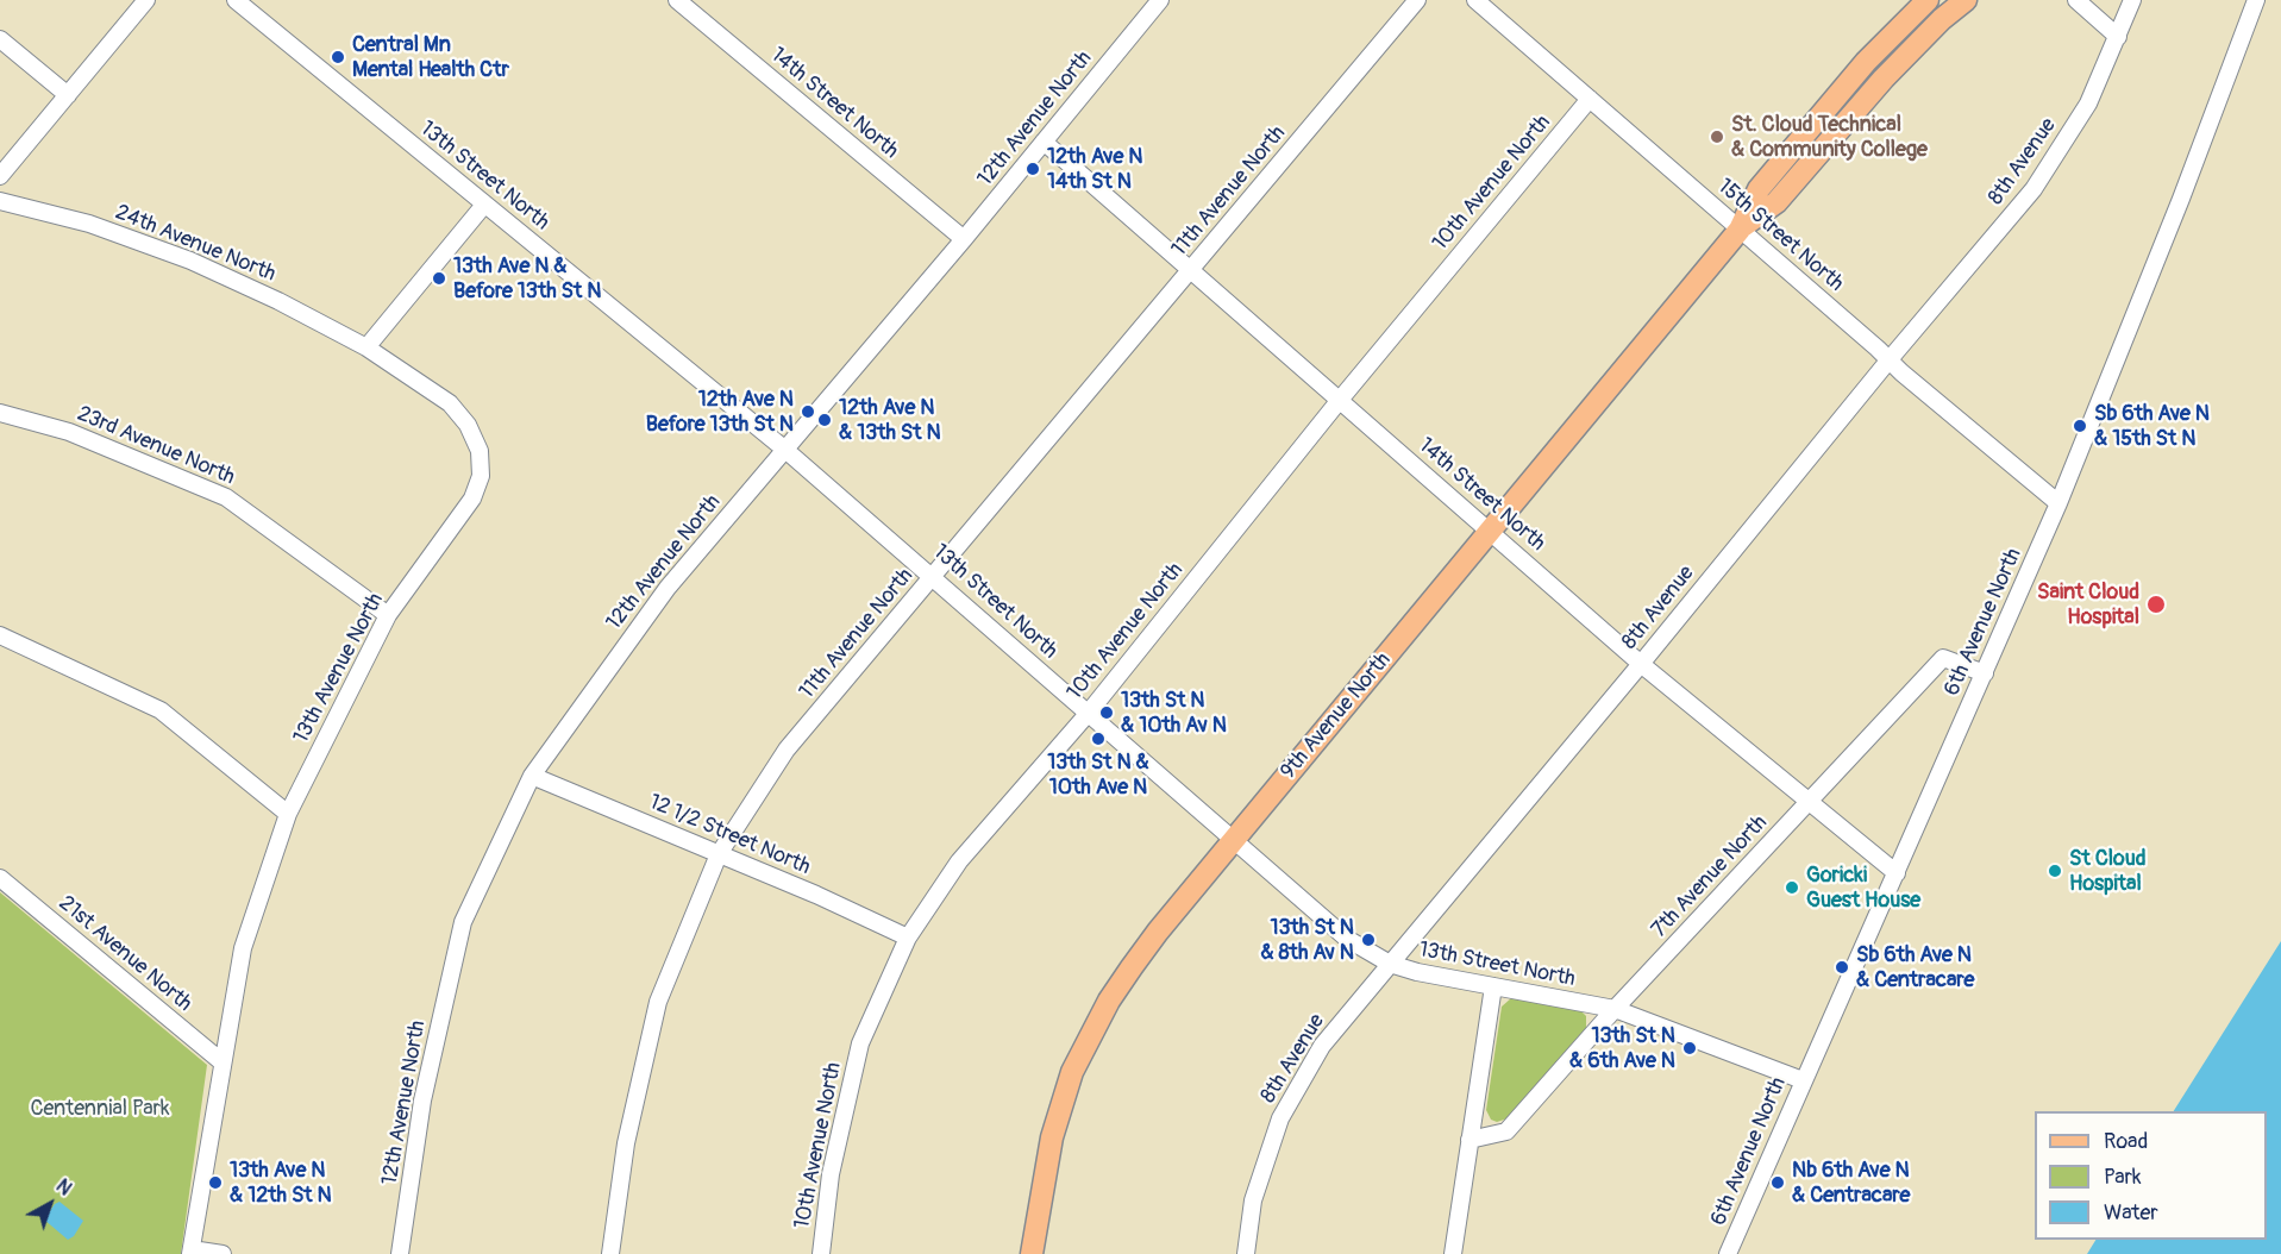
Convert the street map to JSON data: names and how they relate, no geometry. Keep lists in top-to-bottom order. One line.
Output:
{"streets":{"main road":["9th Avenue North"],"street":["14th Street North","12th Avenue North","8th Avenue","13th Street North","10th Avenue North","11th Avenue North","15th Street North","24th Avenue North","23rd Avenue North","6th Avenue North","13th Avenue North","12 1/2 Street North","7th Avenue North","21st Avenue North"]},"crossings":[["14th Street North","12th Avenue North"],["14th Street North","8th Avenue"],["14th Street North","10th Avenue North"],["14th Street North","11th Avenue North"],["14th Street North","6th Avenue North"],["14th Street North","9th Avenue North"],["14th Street North","7th Avenue North"],["12th Avenue North","13th Street North"],["12th Avenue North","12 1/2 Street North"],["8th Avenue","13th Street North"],["8th Avenue","15th Street North"],["13th Street North","10th Avenue North"],["13th Street North","11th Avenue North"],["13th Street North","6th Avenue North"],["13th Street North","9th Avenue North"],["13th Street North","7th Avenue North"],["10th Avenue North","15th Street North"],["10th Avenue North","12 1/2 Street North"],["11th Avenue North","12 1/2 Street North"],["15th Street North","6th Avenue North"],["15th Street North","9th Avenue North"],["24th Avenue North","13th Avenue North"],["23rd Avenue North","13th Avenue North"],["6th Avenue North","7th Avenue North"],["13th Avenue North","21st Avenue North"]],"parks":["Centennial Park"],"places":["Central Mn Mental Health Ctr","St. Cloud Technical & Community College","12th Ave N 14th St N","13th Ave N & Before 13th St N","12th Ave N Before 13th St N","12th Ave N & 13th St N","Sb 6th Ave N & 15th St N","Saint Cloud Hospital","13th St N & 10th Av N","13th St N & 10th Ave N","St Cloud Hospital","Goricki Guest House","13th St N & 8th Av N","Sb 6th Ave N & Centracare","13th St N & 6th Ave N","13th Ave N & 12th St N","Nb 6th Ave N & Centracare"],"legend":["Road","Park","Water"],"north":"top right"}
